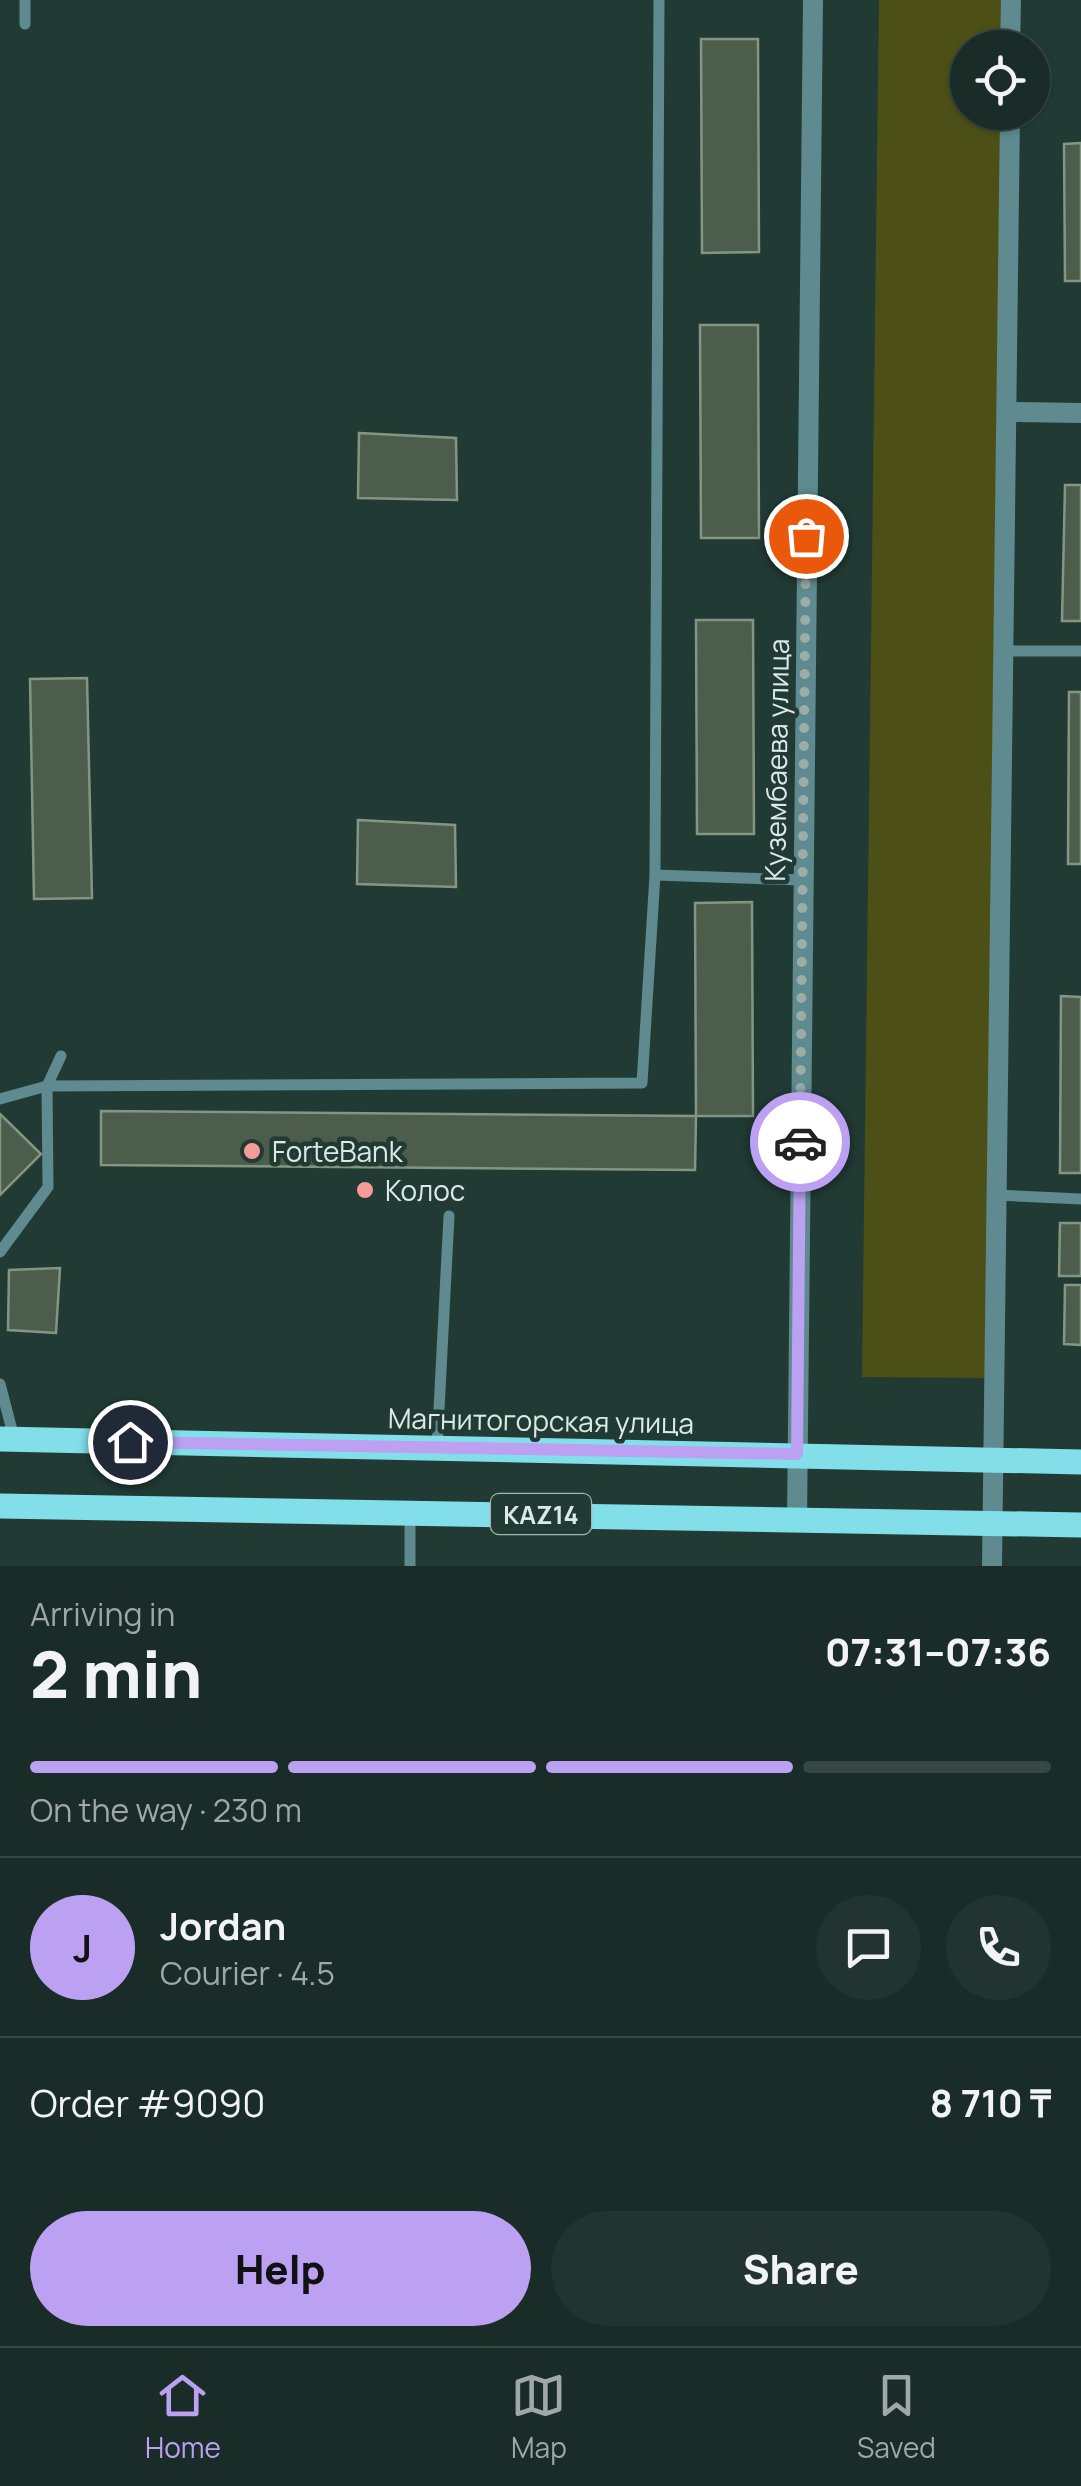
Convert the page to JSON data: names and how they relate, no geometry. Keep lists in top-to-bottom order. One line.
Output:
{"streets":{"main road":["Магнитогорская улица","KAZ14"],"street":["Кузембаева улица"]},"crossings":[["Кузембаева улица","Магнитогорская улица"],["Кузембаева улица","KAZ14"]],"places":["ForteBank","Колос"],"page":{"heading":["2 min","Arriving in","07:31–07:36"],"panel":["Jordan","Courier · 4.5","Order #9090","8 710 ₸"],"bar":"On the way · 230 m","round":"J","buttons":["Help","Share"],"tabs":["Home","Map","Saved"]}}
